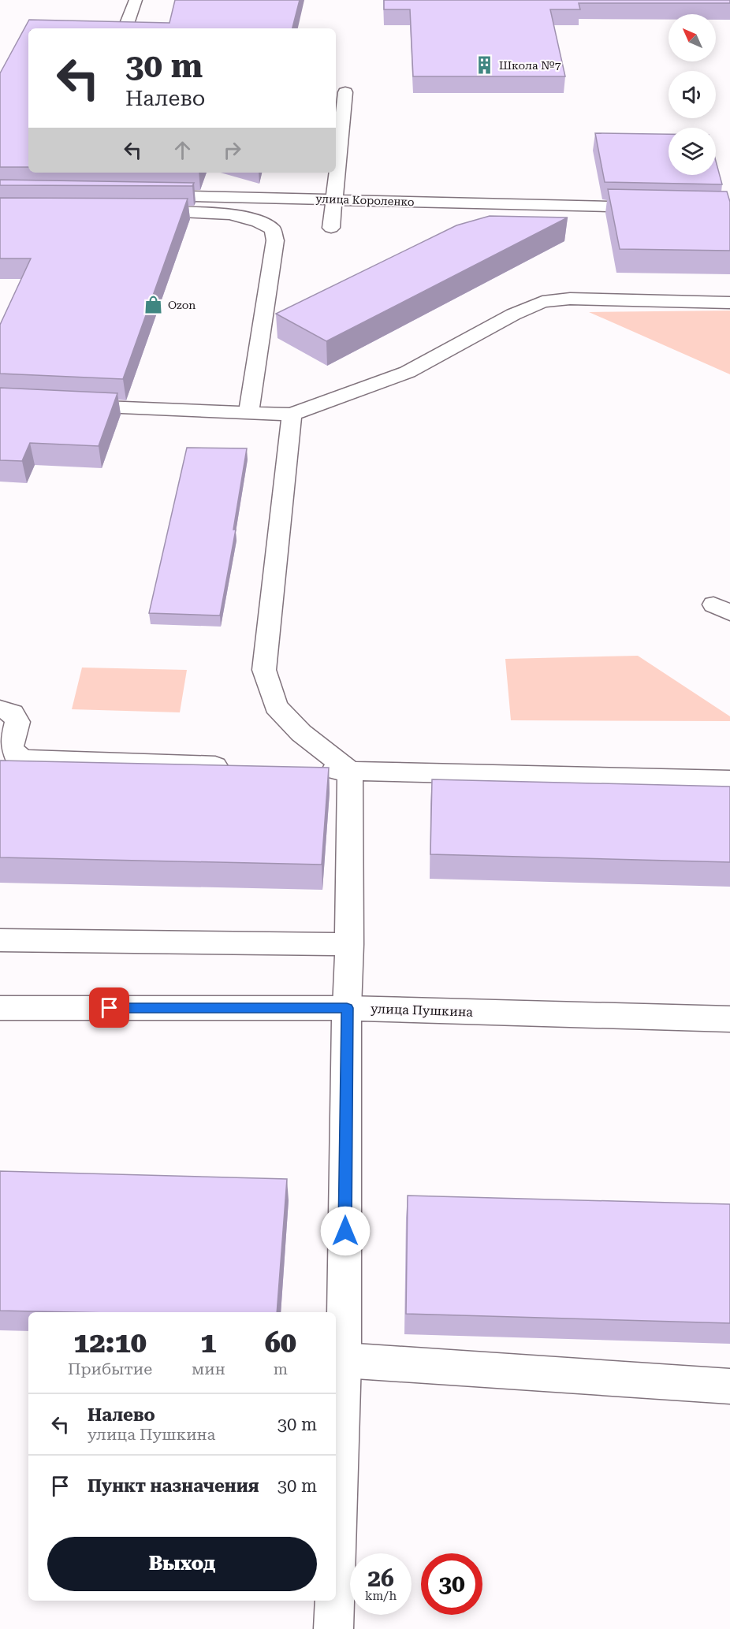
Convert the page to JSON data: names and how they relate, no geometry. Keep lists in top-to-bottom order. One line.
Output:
{"streets":{"street":["улица Короленко","улица Пушкина"]},"places":{"building":["Школа №7"],"shop":["Ozon"]},"north":"top left","page":{"turn":["30 m","Налево"],"eta":["12:10","Прибытие","1","мин","60","m"],"list":[{"name":"Налево","note":"улица Пушкина","value":"30 m"},{"name":"Пункт назначения","value":"30 m"}],"buttons":"Выход","speed":"26 km/h","limit":"30"}}
